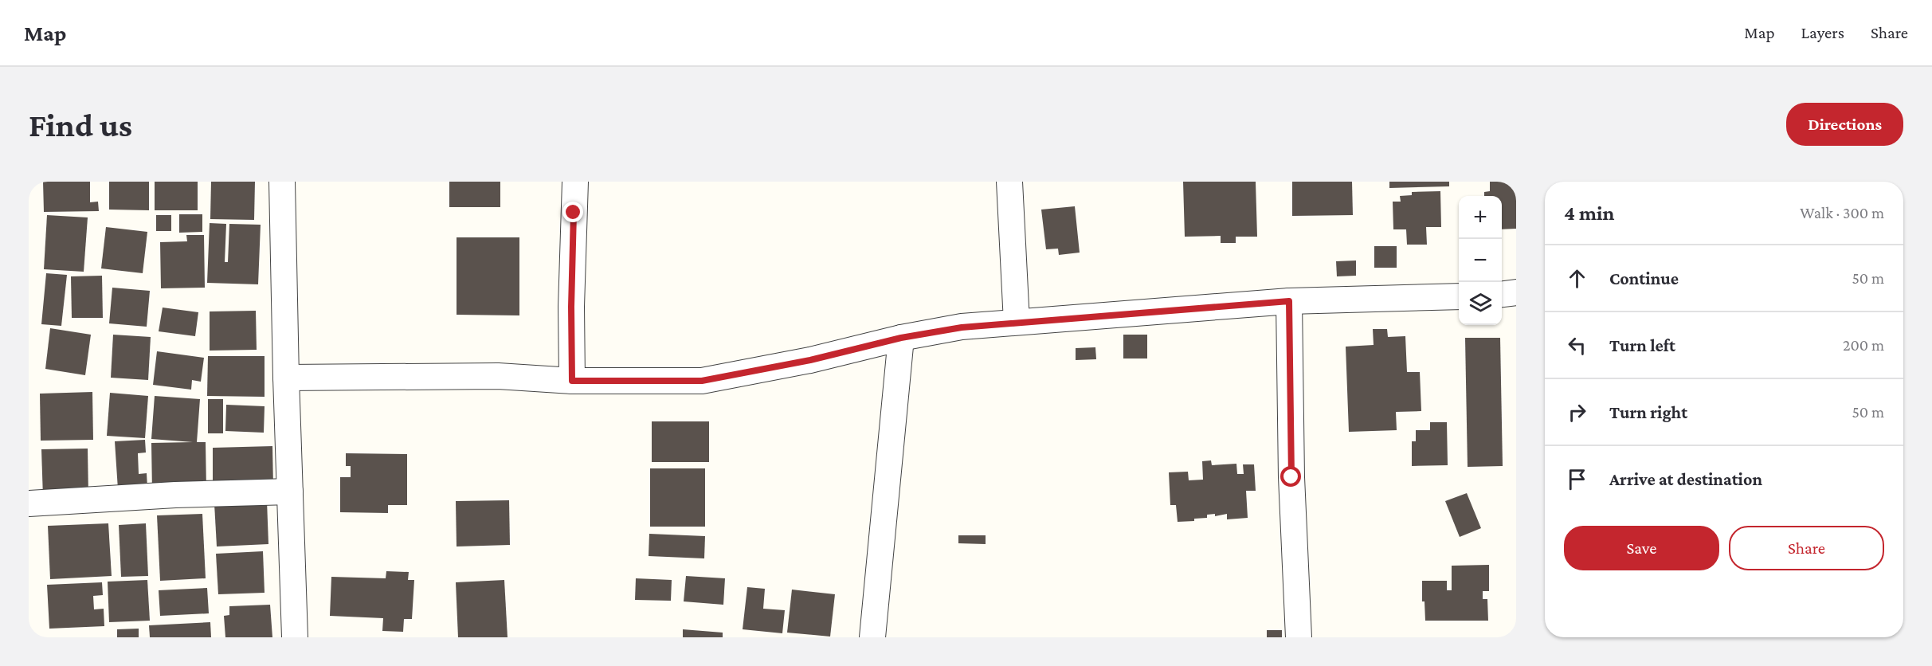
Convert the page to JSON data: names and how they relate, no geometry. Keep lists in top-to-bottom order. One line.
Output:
{"page":{"header":"Map","nav":["Map","Layers","Share"],"buttons":["Directions",["Save","Share"]],"title":"Find us","heading":["4 min","Walk · 300 m"],"map_buttons":["+","−"],"list":[["Continue","50 m"],["Turn left","200 m"],["Turn right","50 m"],"Arrive at destination"]}}
